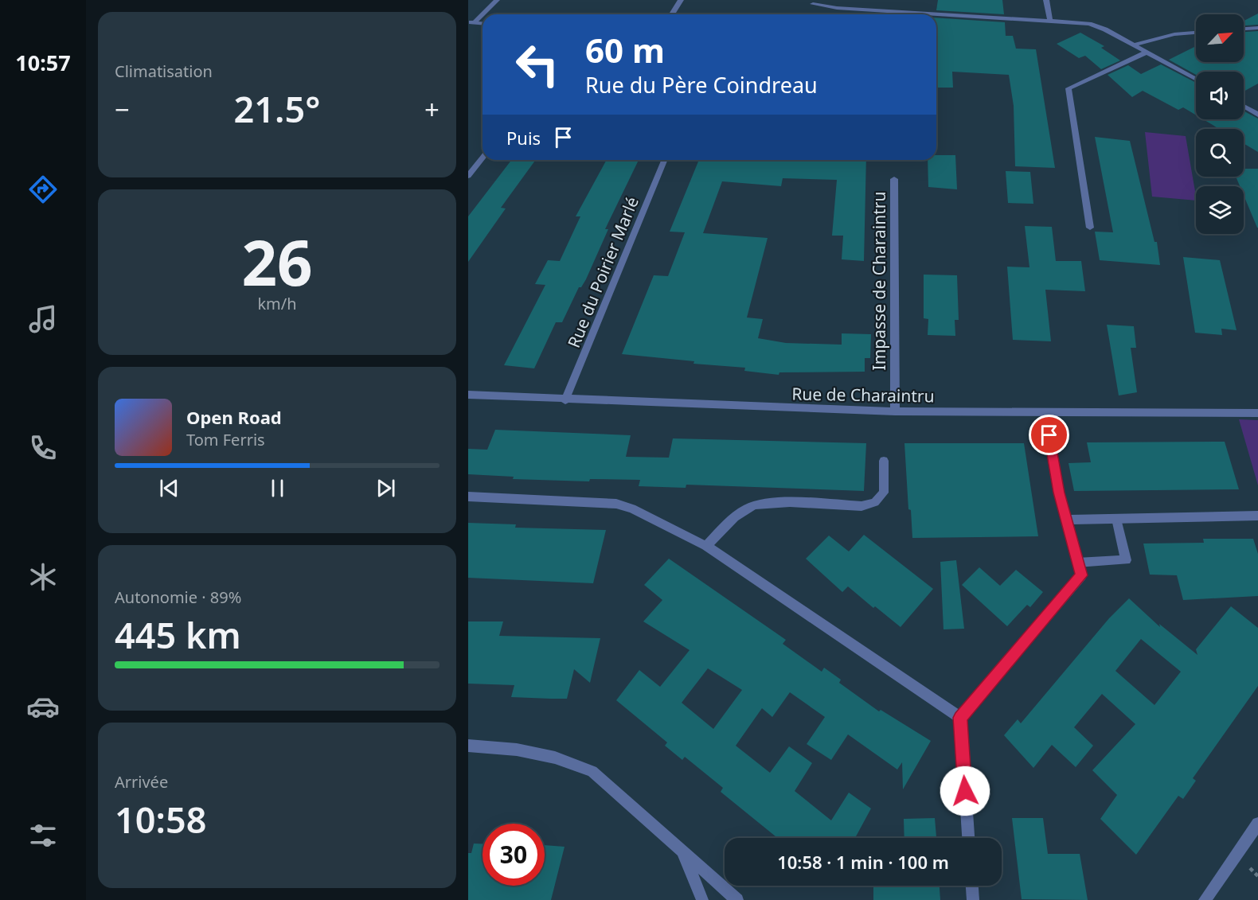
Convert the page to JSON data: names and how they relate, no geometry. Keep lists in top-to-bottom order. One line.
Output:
{"streets":{"street":["Rue du Poirier Marlé","Impasse de Charaintru","Rue de Charaintru"]},"crossings":[["Rue du Poirier Marlé","Rue de Charaintru"],["Impasse de Charaintru","Rue de Charaintru"]],"north":"top right","page":{"tabs":"10:57","tile":["Climatisation",["26","km/h"],["Autonomie · 89%","445 km"],["Arrivée","10:58"]],"turn":["60 m","Rue du Père Coindreau"],"heat":["−","21.5°","+"],"then":"Puis","song":["Open Road","Tom Ferris"],"limit":"30","trip":"10:58 · 1 min · 100 m"}}
